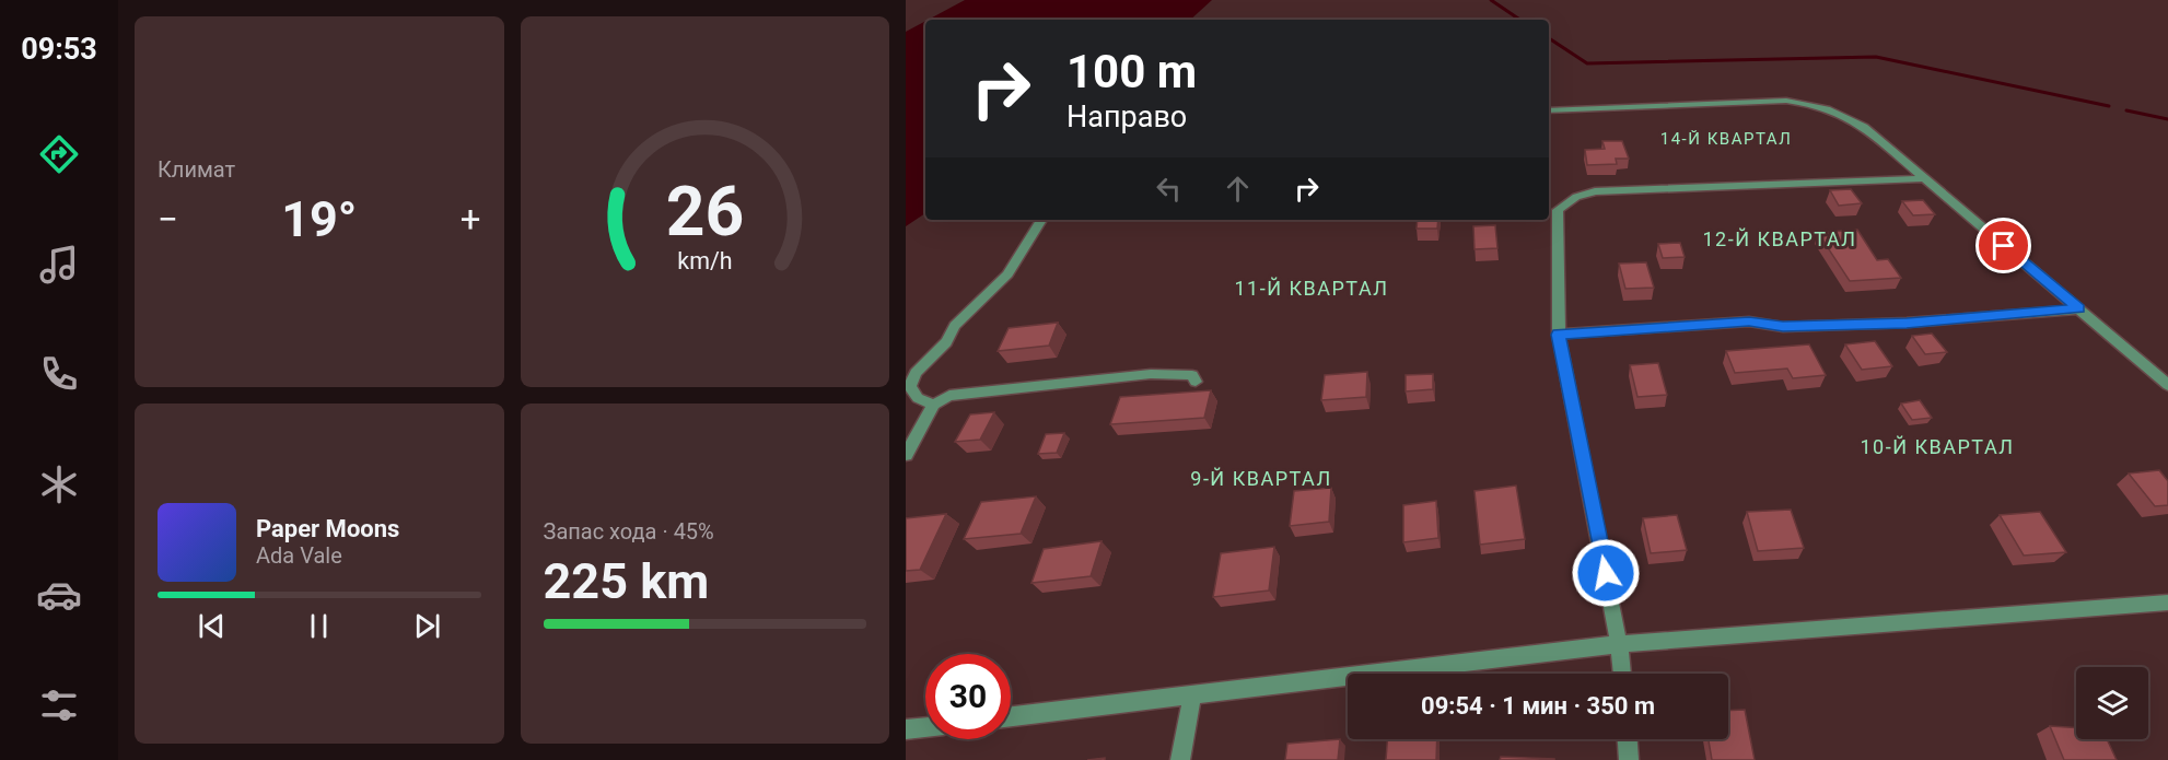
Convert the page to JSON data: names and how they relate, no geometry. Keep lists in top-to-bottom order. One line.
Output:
{"districts":["14-Й КВАРТАЛ","12-Й КВАРТАЛ","11-Й КВАРТАЛ","10-Й КВАРТАЛ","9-Й КВАРТАЛ"],"page":{"tabs":"09:53","tile":["Климат",["Запас хода · 45%","225 km"]],"turn":["100 m","Направо"],"heat":["−","19°","+"],"song":["Paper Moons","Ada Vale"],"limit":"30","trip":"09:54 · 1 мин · 350 m","gauge":["26","km/h"]}}
